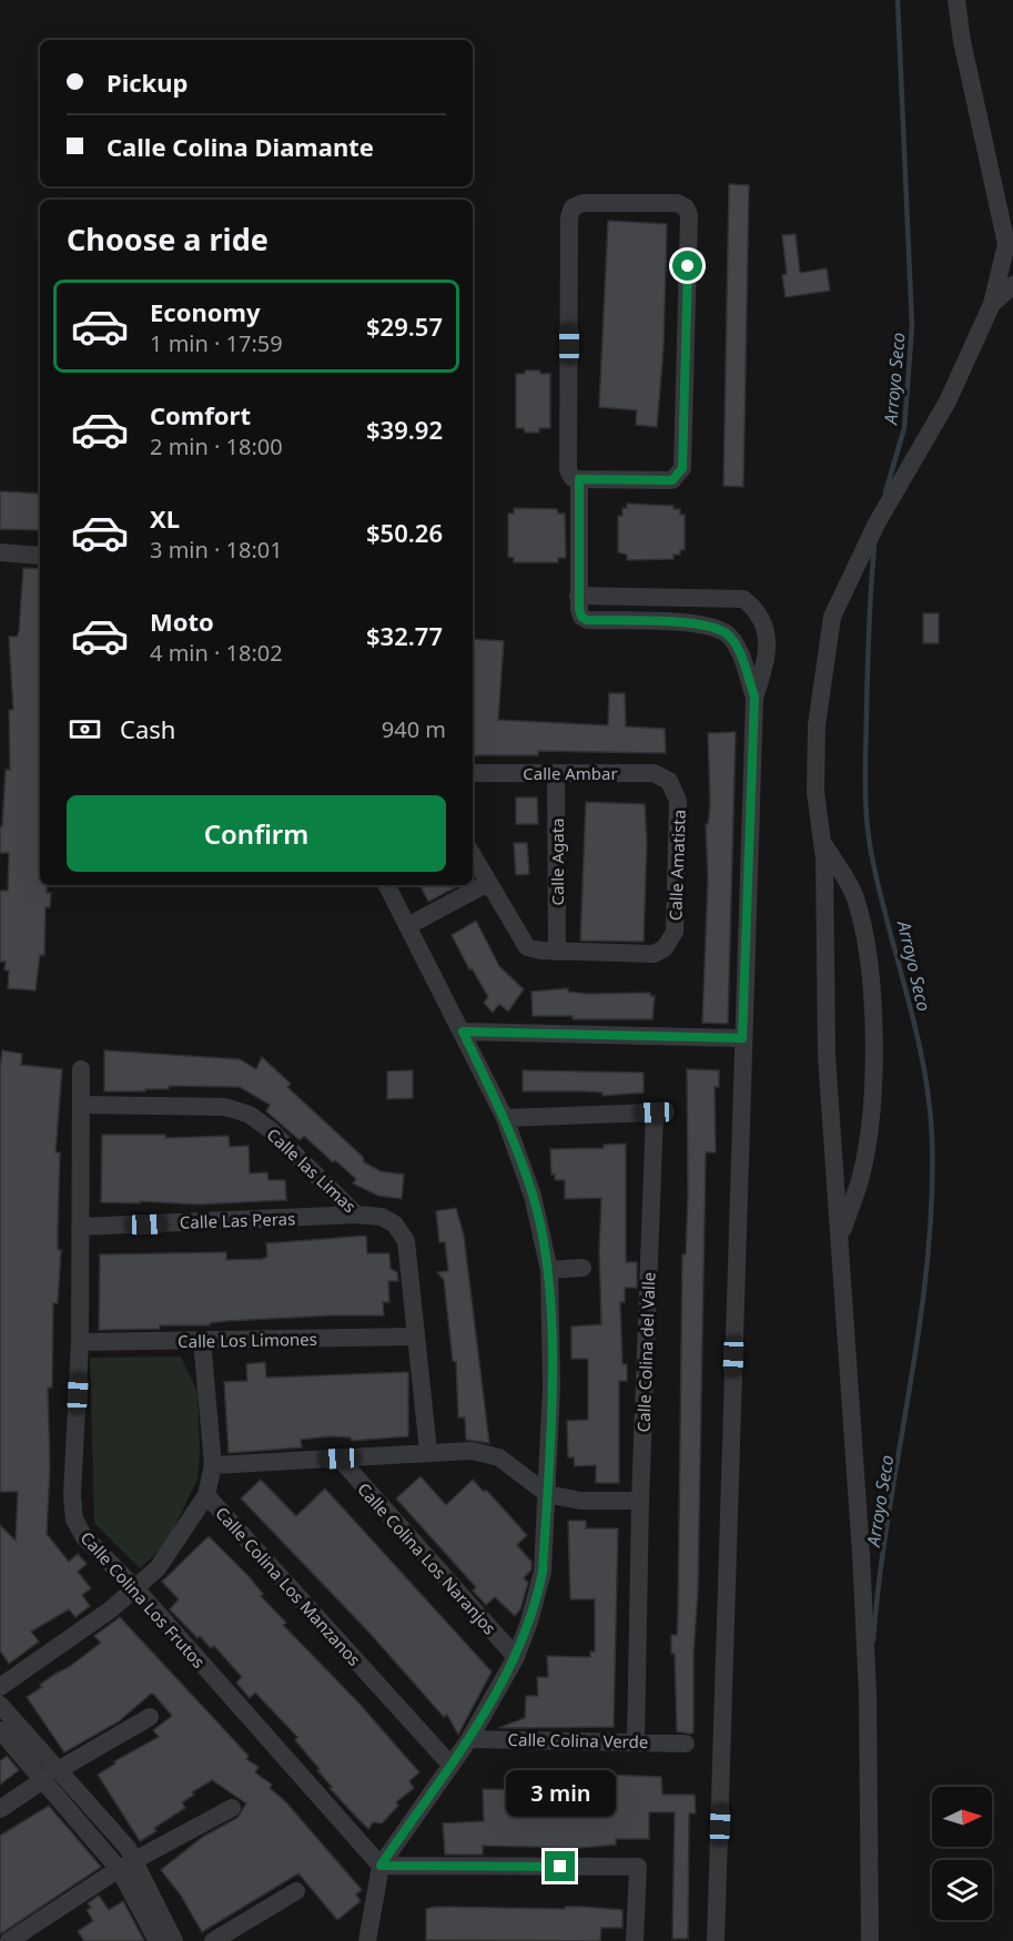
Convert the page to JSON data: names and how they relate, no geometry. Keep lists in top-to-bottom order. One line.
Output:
{"streets":{"street":["Calle Ambar","Calle Agata","Calle Amatista","Calle las Limas","Calle Las Peras","Calle Los Limones","Calle Colina del Valle","Calle Colina Los Naranjos","Calle Colina Los Manzanos","Calle Colina Los Frutos","Calle Colina Verde"]},"crossings":[["Calle Ambar","Calle Agata"],["Calle Ambar","Calle Amatista"],["Calle Agata","Calle Amatista"],["Calle las Limas","Calle Las Peras"],["Calle las Limas","Calle Los Limones"],["Calle las Limas","Calle Colina Los Frutos"],["Calle Las Peras","Calle Colina Los Frutos"],["Calle Los Limones","Calle Colina Los Manzanos"],["Calle Los Limones","Calle Colina Los Frutos"],["Calle Colina del Valle","Calle Colina Verde"]],"water":["Arroyo Seco"],"north":"right","page":{"banner":["Pickup","Calle Colina Diamante"],"heading":"Choose a ride","list":[{"name":"Economy","note":"1 min · 17:59","value":"$29.57"},{"name":"Comfort","note":"2 min · 18:00","value":"$39.92"},{"name":"XL","note":"3 min · 18:01","value":"$50.26"},{"name":"Moto","note":"4 min · 18:02","value":"$32.77"}],"pay":["Cash","940 m"],"buttons":"Confirm","bubble":"3 min"}}
